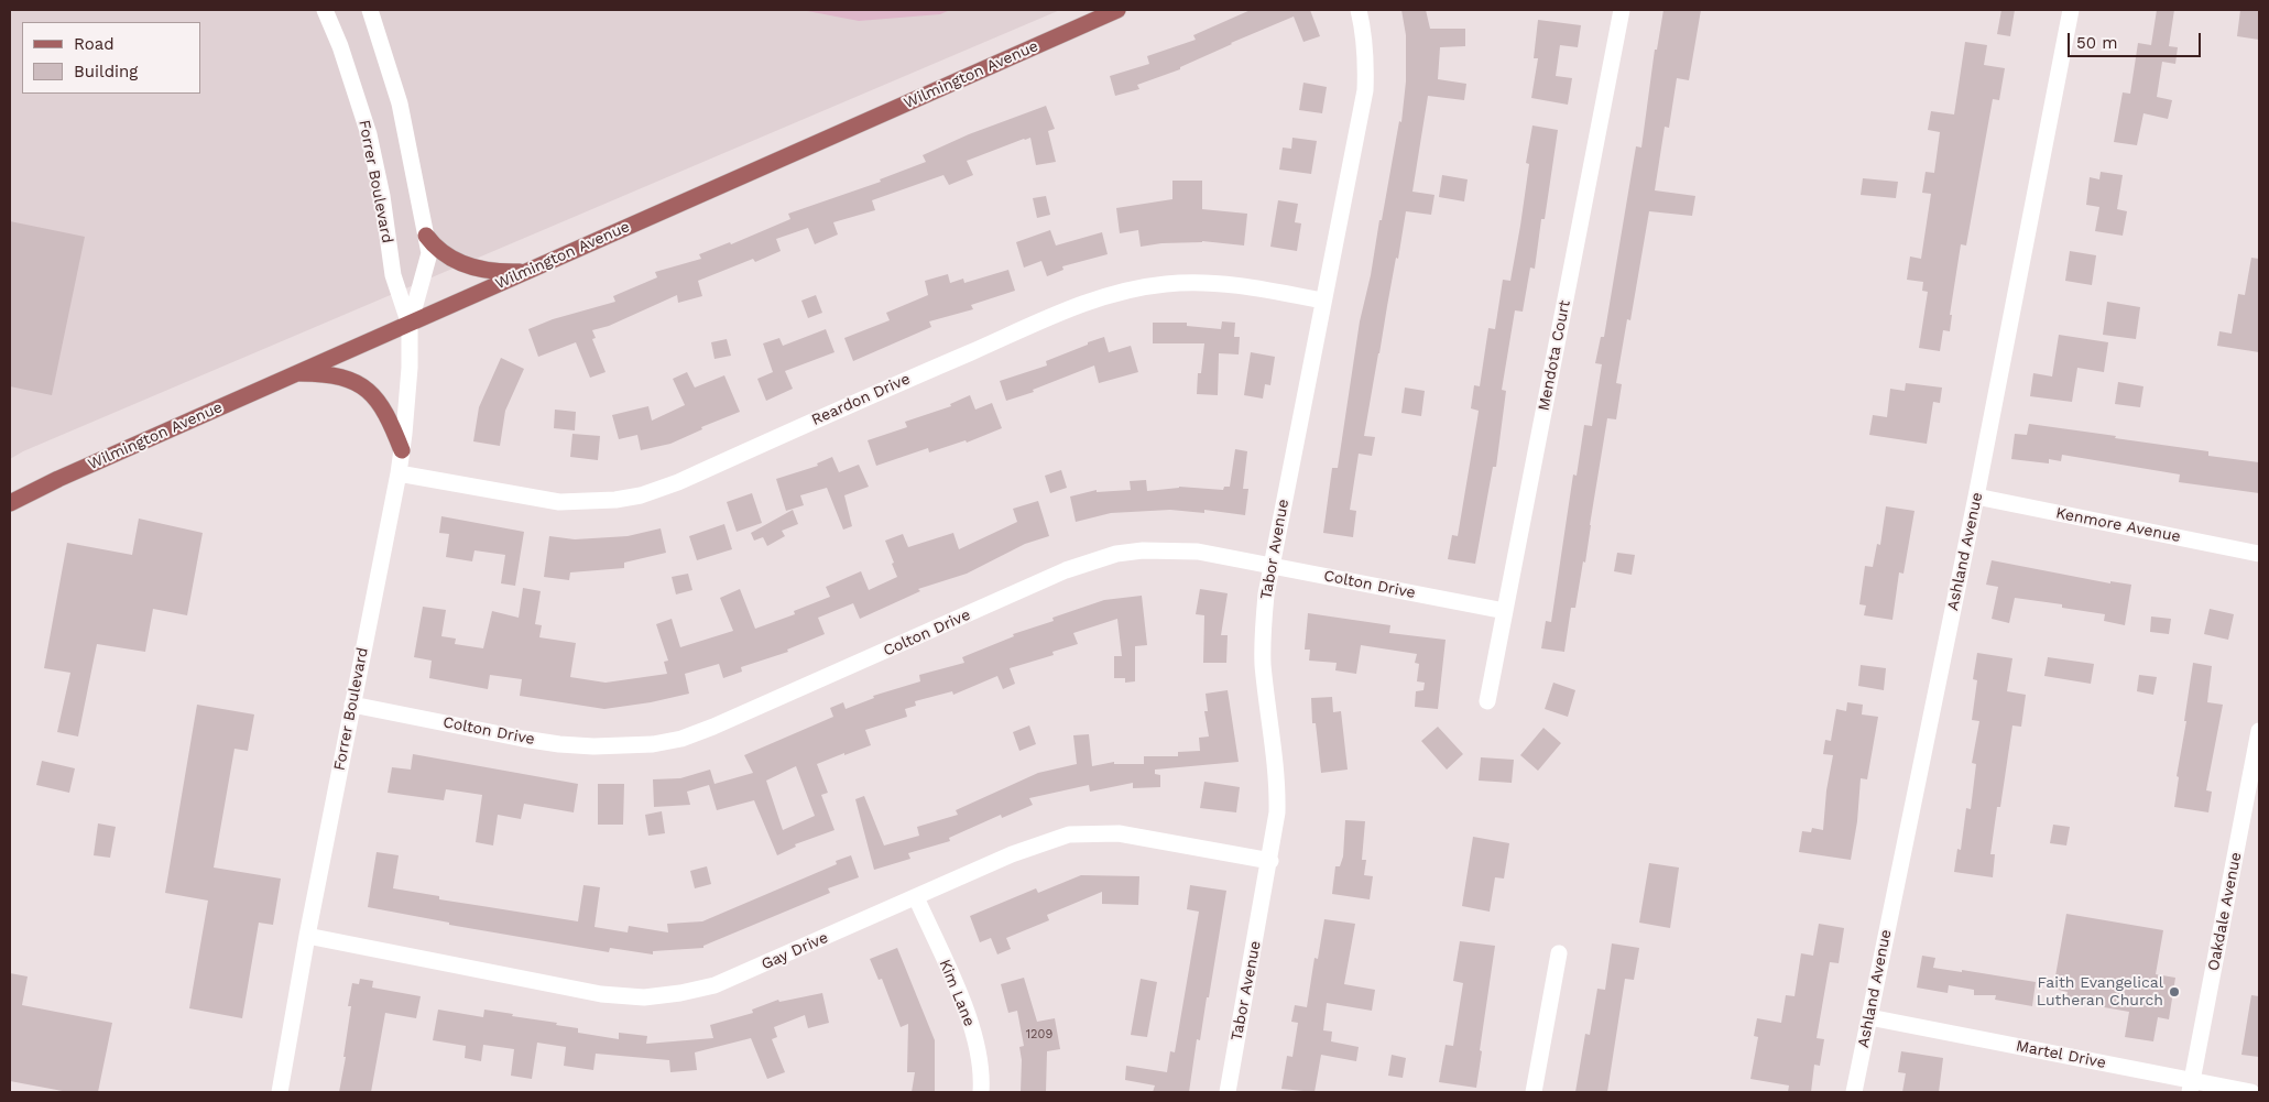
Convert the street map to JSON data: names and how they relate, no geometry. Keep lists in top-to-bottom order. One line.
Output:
{"streets":{"main road":["Wilmington Avenue"],"street":["Forrer Boulevard","Mendota Court","Reardon Drive","Kenmore Avenue","Tabor Avenue","Ashland Avenue","Colton Drive","Oakdale Avenue","Gay Drive","Kim Lane","Martel Drive"]},"crossings":[["Wilmington Avenue","Forrer Boulevard"],["Forrer Boulevard","Reardon Drive"],["Forrer Boulevard","Colton Drive"],["Forrer Boulevard","Gay Drive"],["Mendota Court","Colton Drive"],["Reardon Drive","Tabor Avenue"],["Kenmore Avenue","Ashland Avenue"],["Tabor Avenue","Colton Drive"],["Tabor Avenue","Gay Drive"],["Ashland Avenue","Martel Drive"],["Oakdale Avenue","Martel Drive"],["Gay Drive","Kim Lane"]],"places":["Faith Evangelical Lutheran Church"],"house_numbers":["1209"],"legend":["Road","Building"],"scale_bar":"50 m"}
